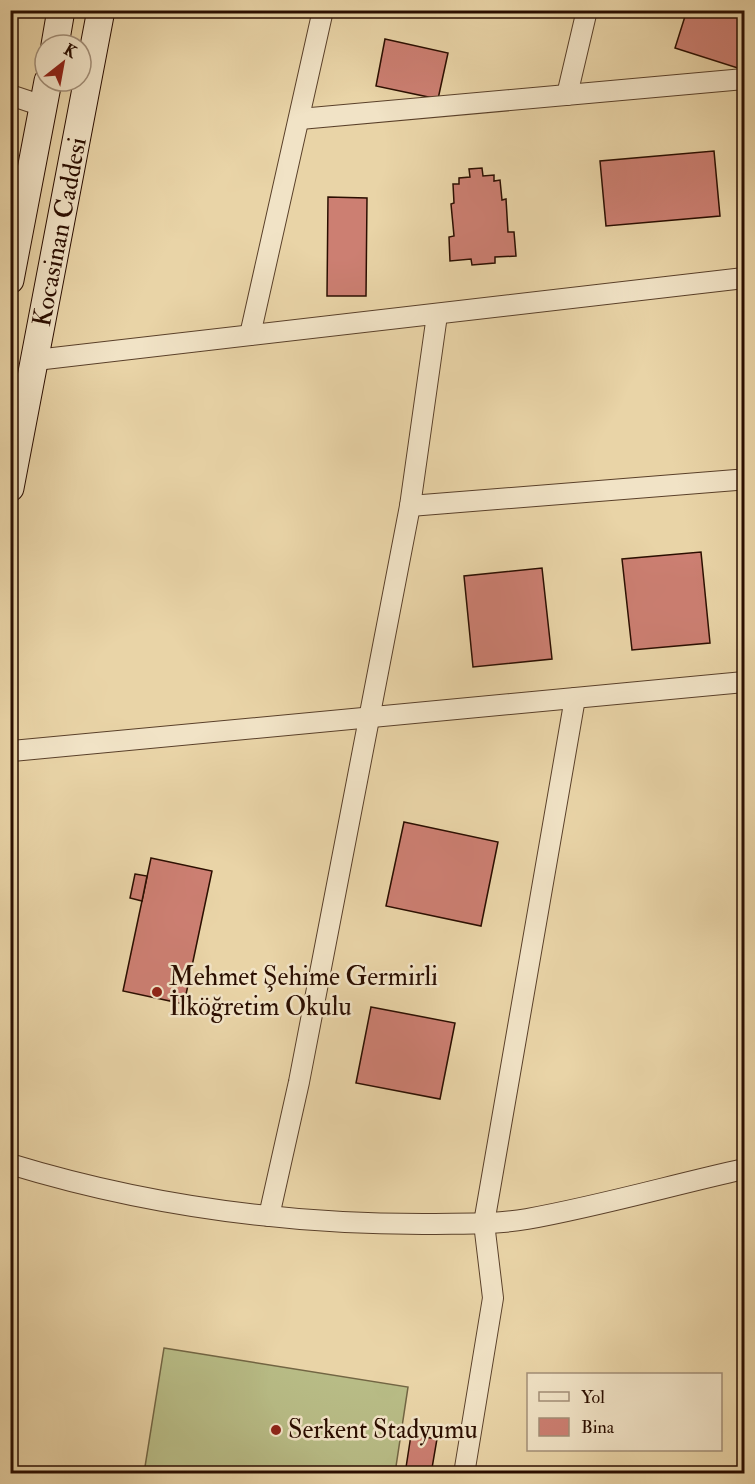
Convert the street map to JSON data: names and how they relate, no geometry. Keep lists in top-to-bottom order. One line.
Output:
{"streets":{"main road":["Kocasinan Caddesi"]},"places":["Mehmet Şehime Germirli İlköğretim Okulu","Serkent Stadyumu"],"legend":["Yol","Bina"],"north":"top right"}
